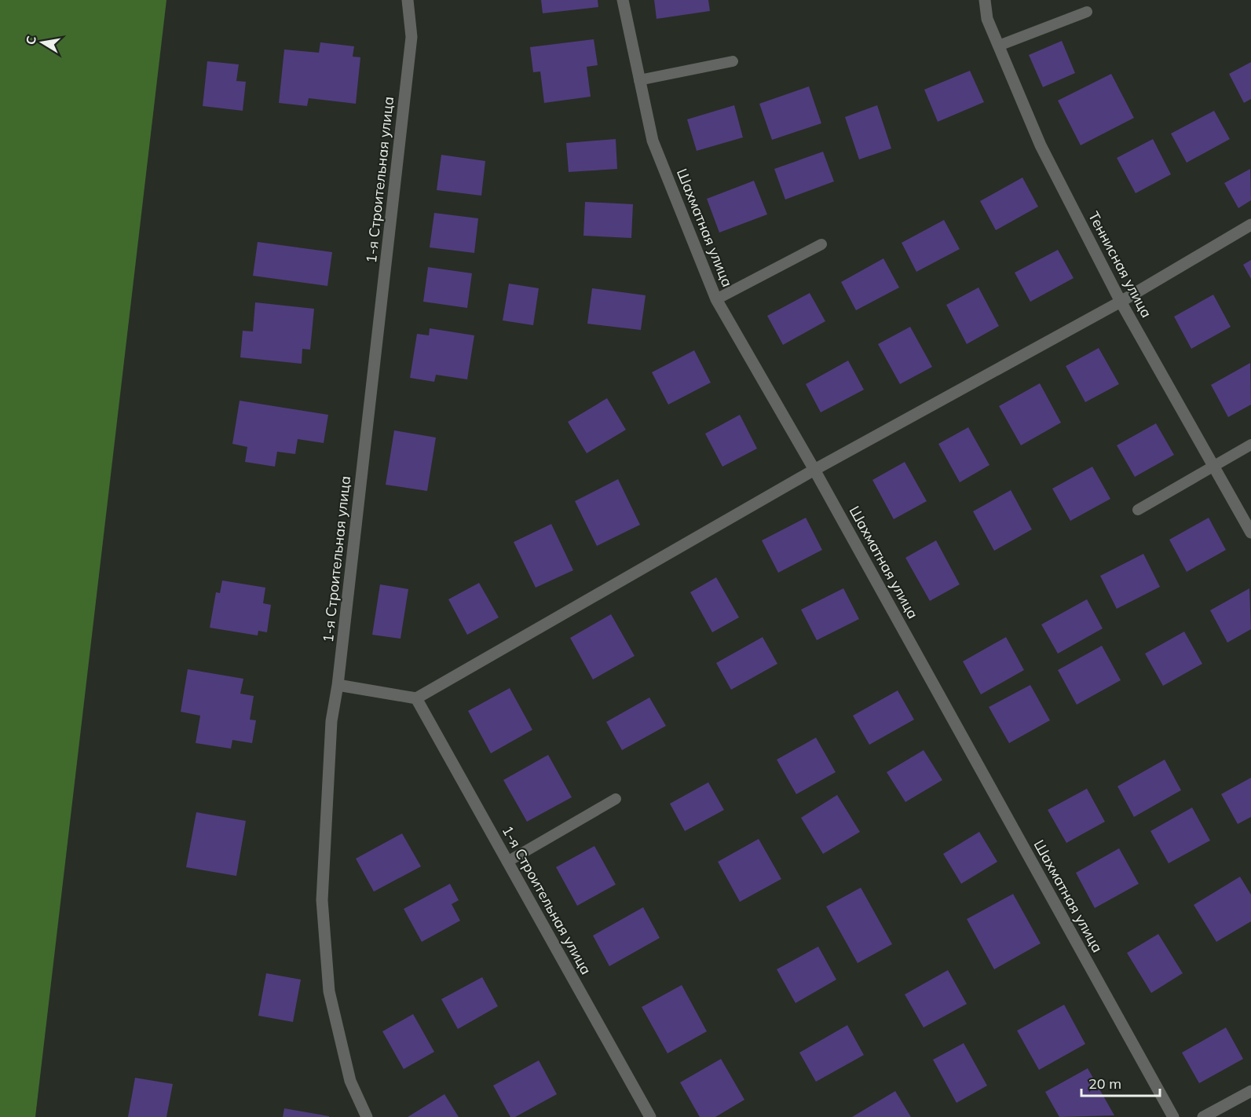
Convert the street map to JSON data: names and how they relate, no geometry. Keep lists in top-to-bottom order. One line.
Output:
{"streets":{"street":["1-я Строительная улица","Шахматная улица","Теннисная улица"]},"scale_bar":"20 m","north":"left"}
